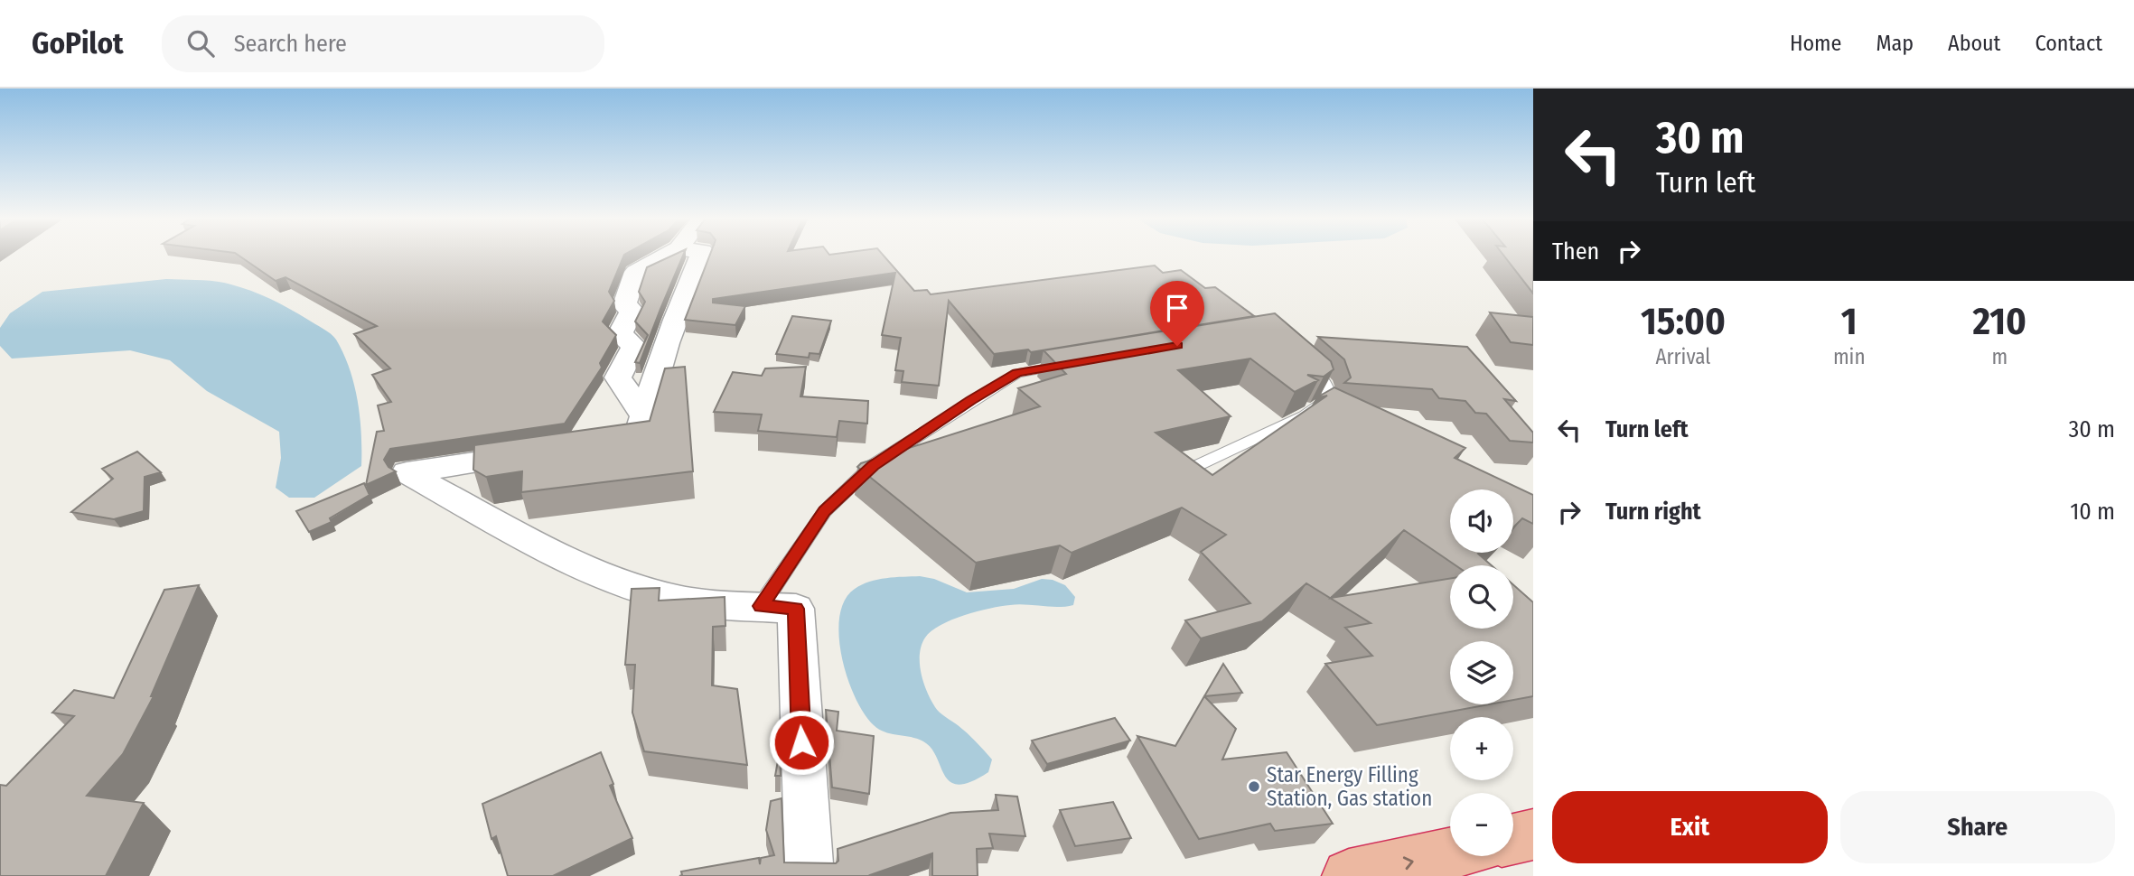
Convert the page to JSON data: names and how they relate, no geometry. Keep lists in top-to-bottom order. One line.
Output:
{"places":["Star Energy Filling Station, Gas station"],"page":{"header":"GoPilot","search":"Search here","nav":["Home","Map","About","Contact"],"turn":["30 m","Turn left"],"then":"Then","eta":["15:00","Arrival","1","min","210","m"],"list":[{"name":"Turn left","value":"30 m"},{"name":"Turn right","value":"10 m"}],"map_buttons":["+","−"],"buttons":["Exit","Share"]}}
